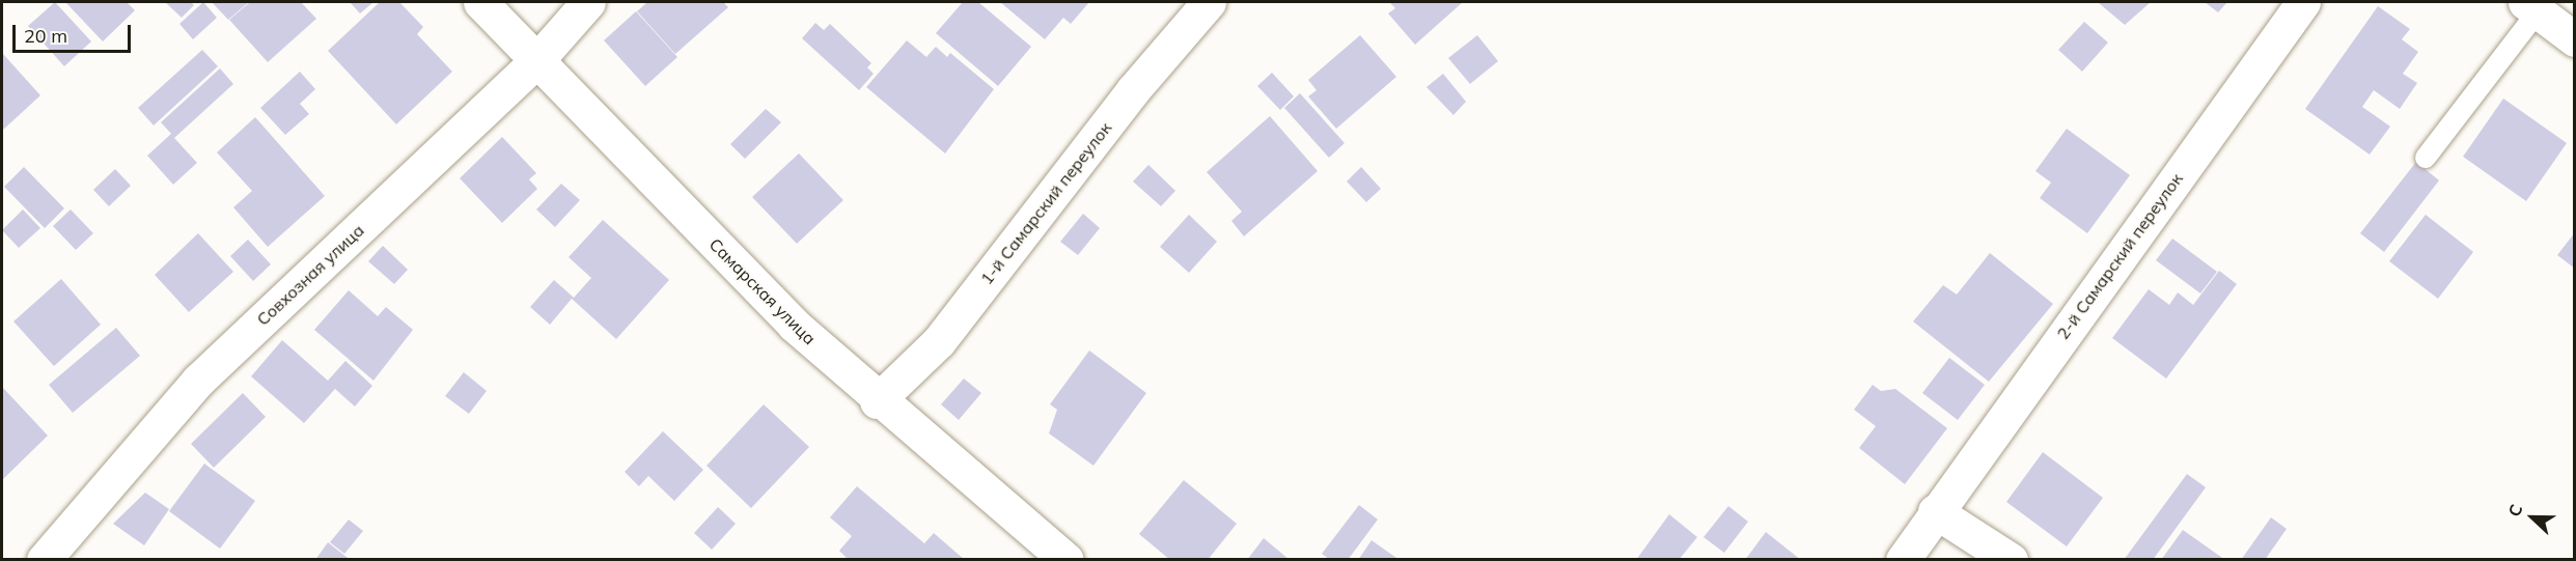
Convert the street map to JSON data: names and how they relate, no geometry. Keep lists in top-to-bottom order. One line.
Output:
{"streets":{"street":["1-й Самарский переулок","2-й Самарский переулок","Совхозная улица","Самарская улица"]},"crossings":[["1-й Самарский переулок","Самарская улица"],["Совхозная улица","Самарская улица"]],"scale_bar":"20 m","north":"left"}
